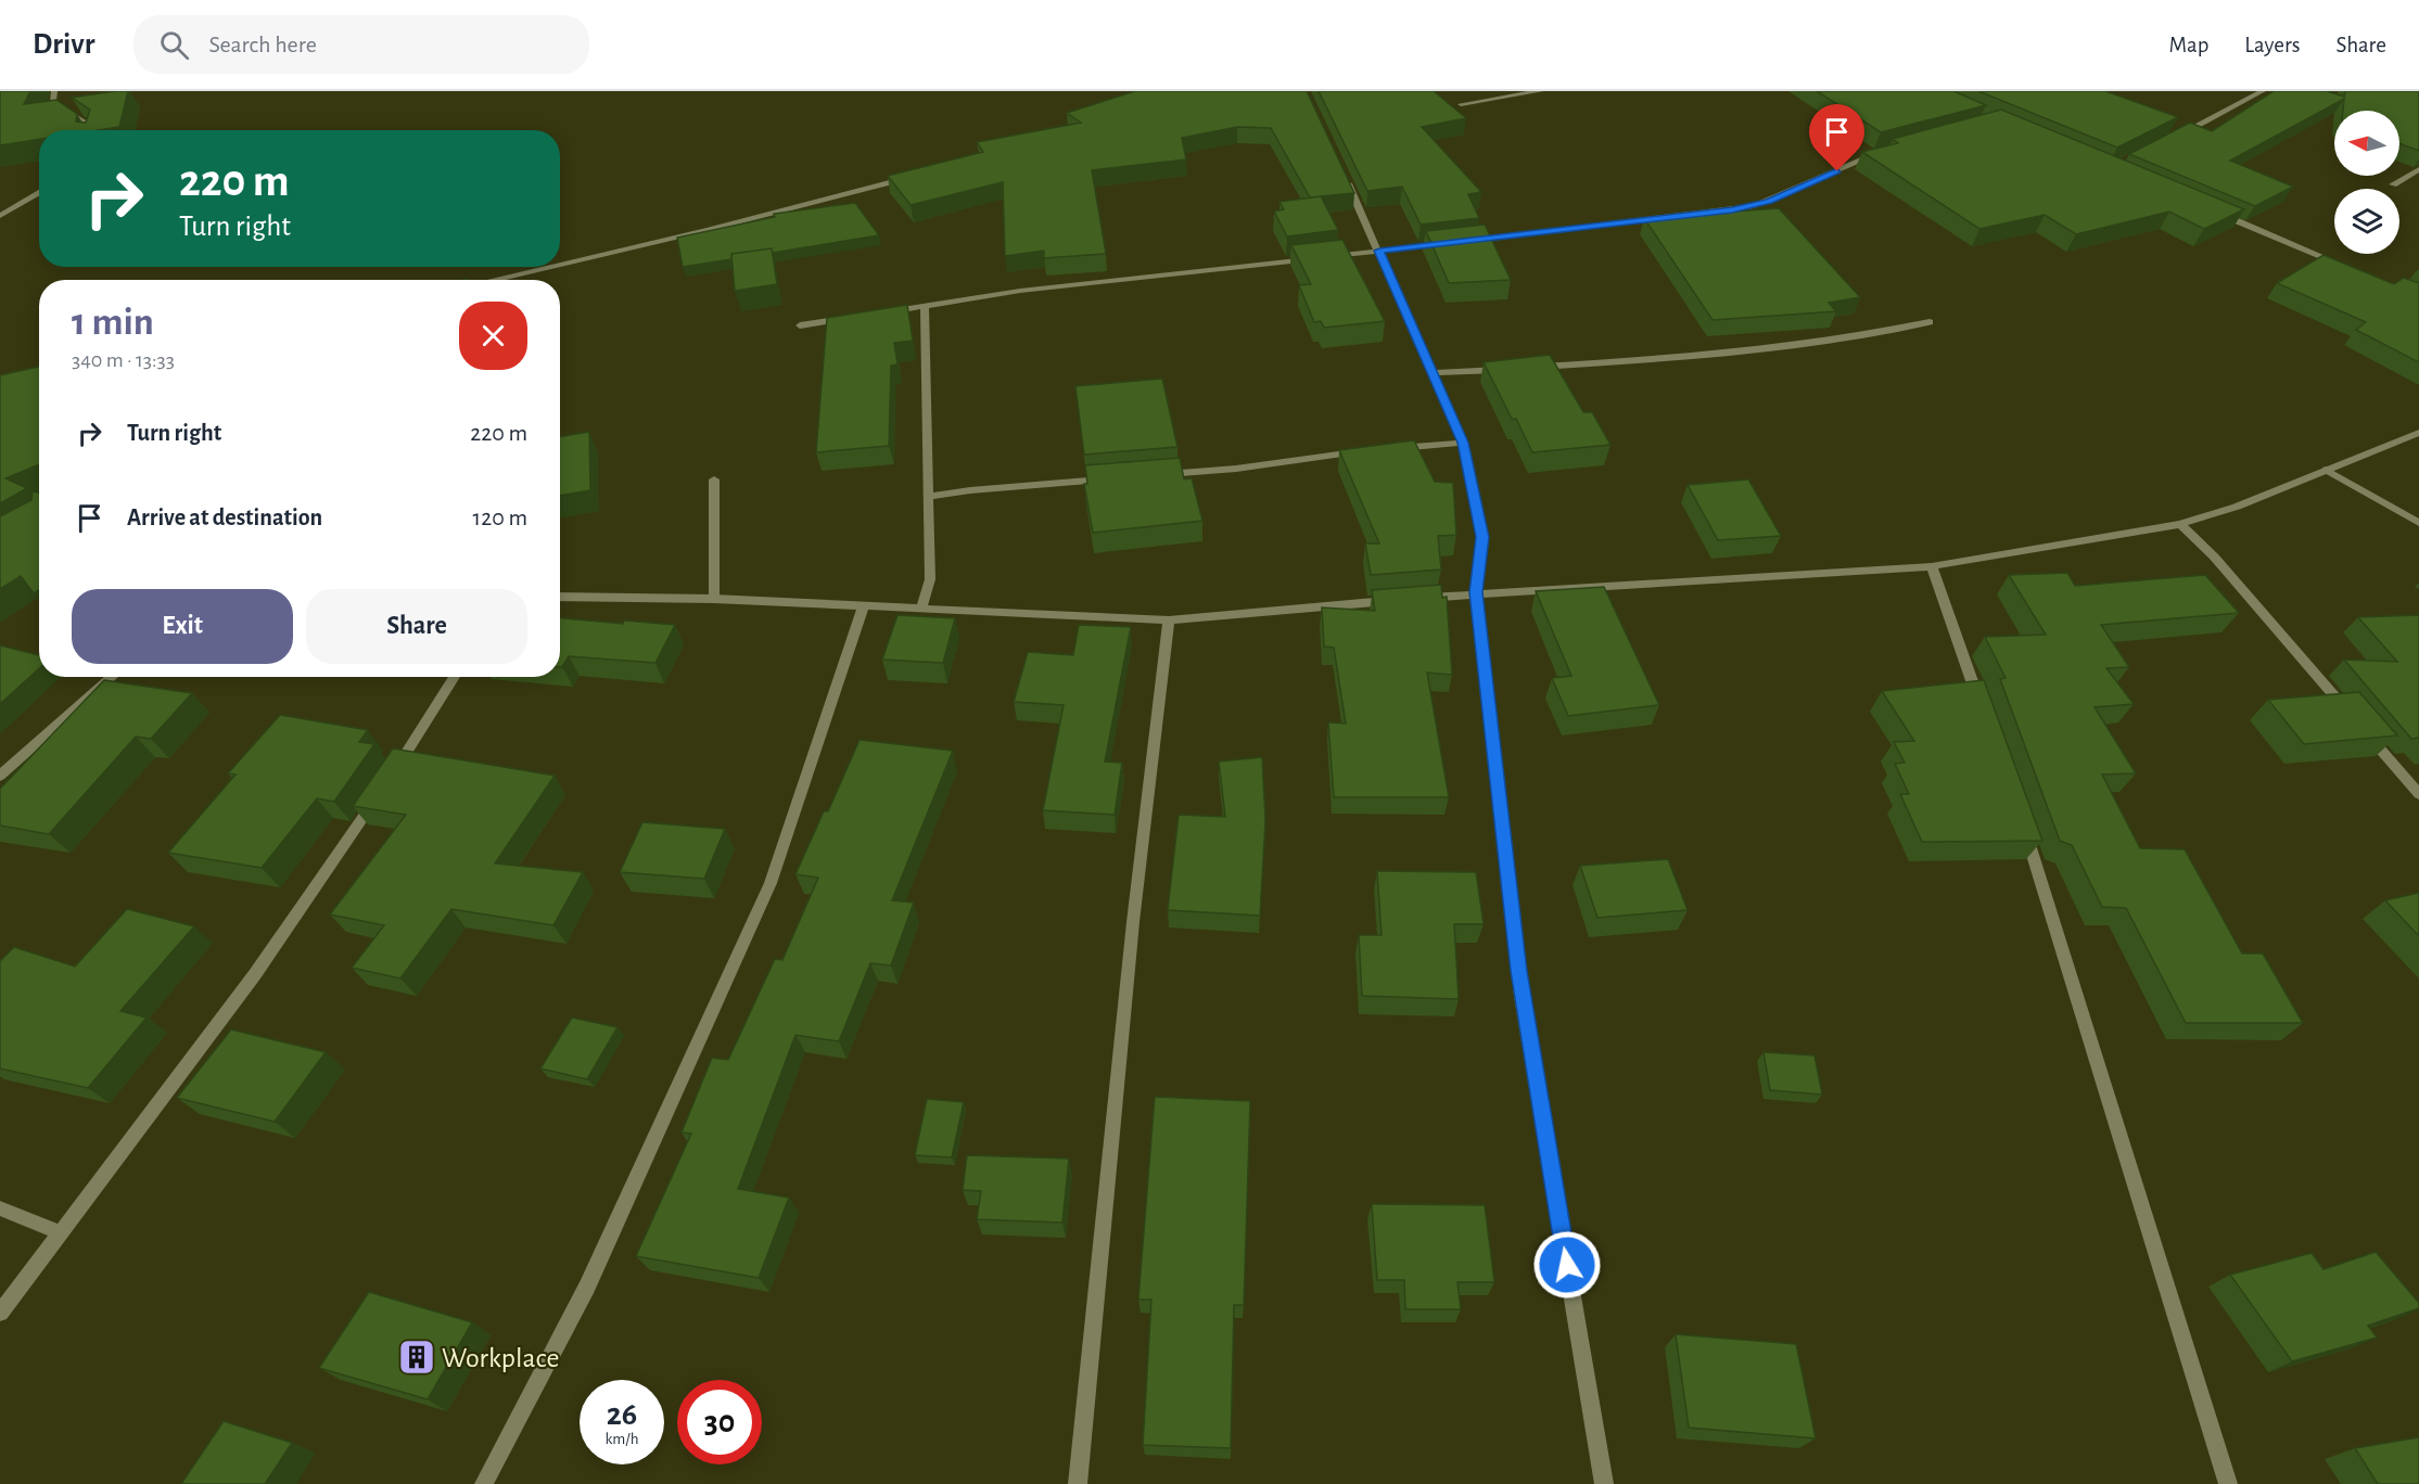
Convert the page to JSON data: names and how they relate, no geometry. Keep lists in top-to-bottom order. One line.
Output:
{"places":{"building":["Workplace"]},"north":"left","page":{"header":"Drivr","search":"Search here","nav":["Map","Layers","Share"],"turn":["220 m","Turn right"],"heading":["1 min","340 m · 13:33"],"list":[{"name":"Turn right","value":"220 m"},{"name":"Arrive at destination","value":"120 m"}],"buttons":["Exit","Share"],"speed":"26 km/h","limit":"30"}}
